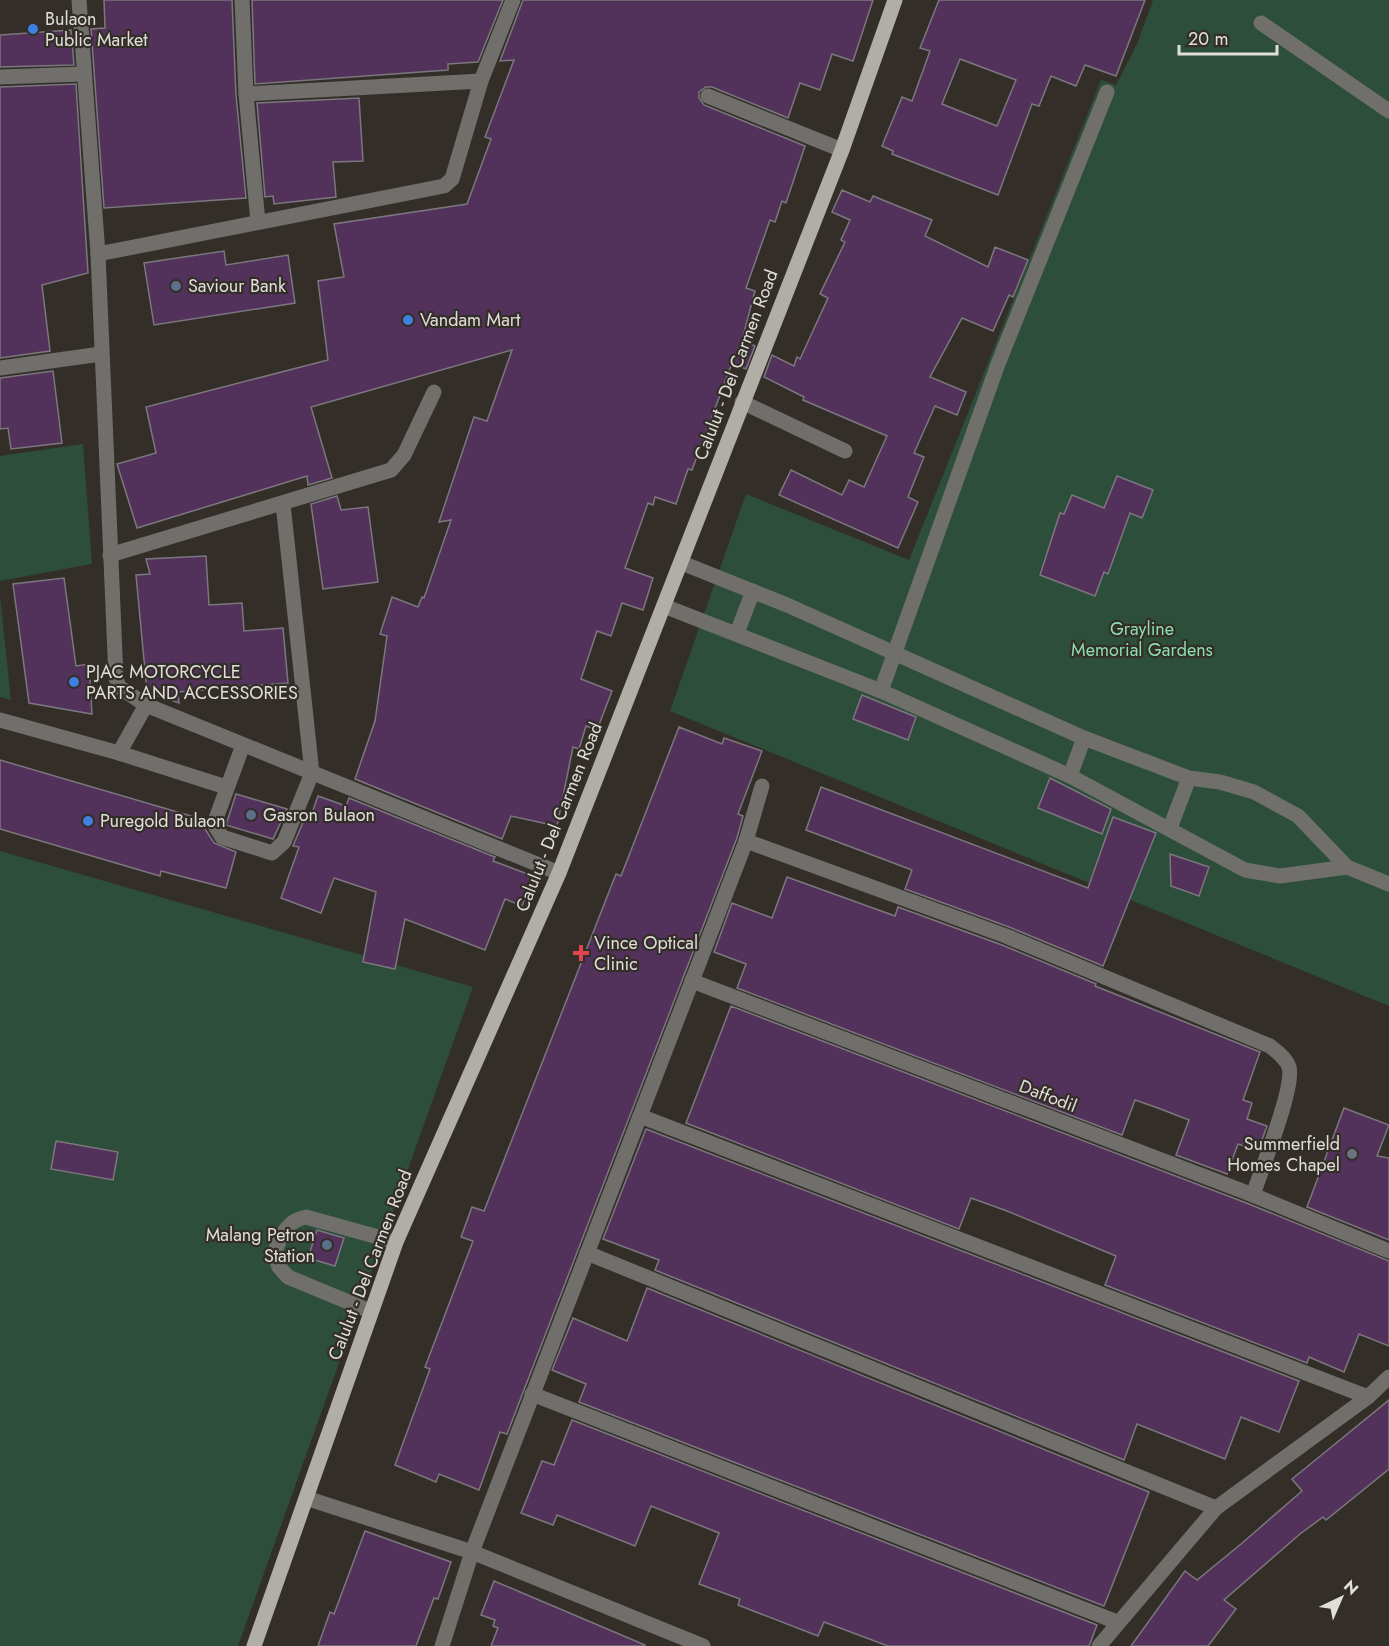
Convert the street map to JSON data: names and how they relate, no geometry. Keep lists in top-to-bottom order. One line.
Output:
{"streets":{"main road":["Calulut - Del Carmen Road"],"street":["Daffodil"]},"parks":["Grayline Memorial Gardens"],"places":{"other":["Bulaon Public Market","Saviour Bank","Vandam Mart","PJAC MOTORCYCLE PARTS AND ACCESSORIES","Gasron Bulaon","Puregold Bulaon","Summerfield Homes Chapel","Malang Petron Station"],"health":["Vince Optical Clinic"]},"scale_bar":"20 m","north":"top right"}
